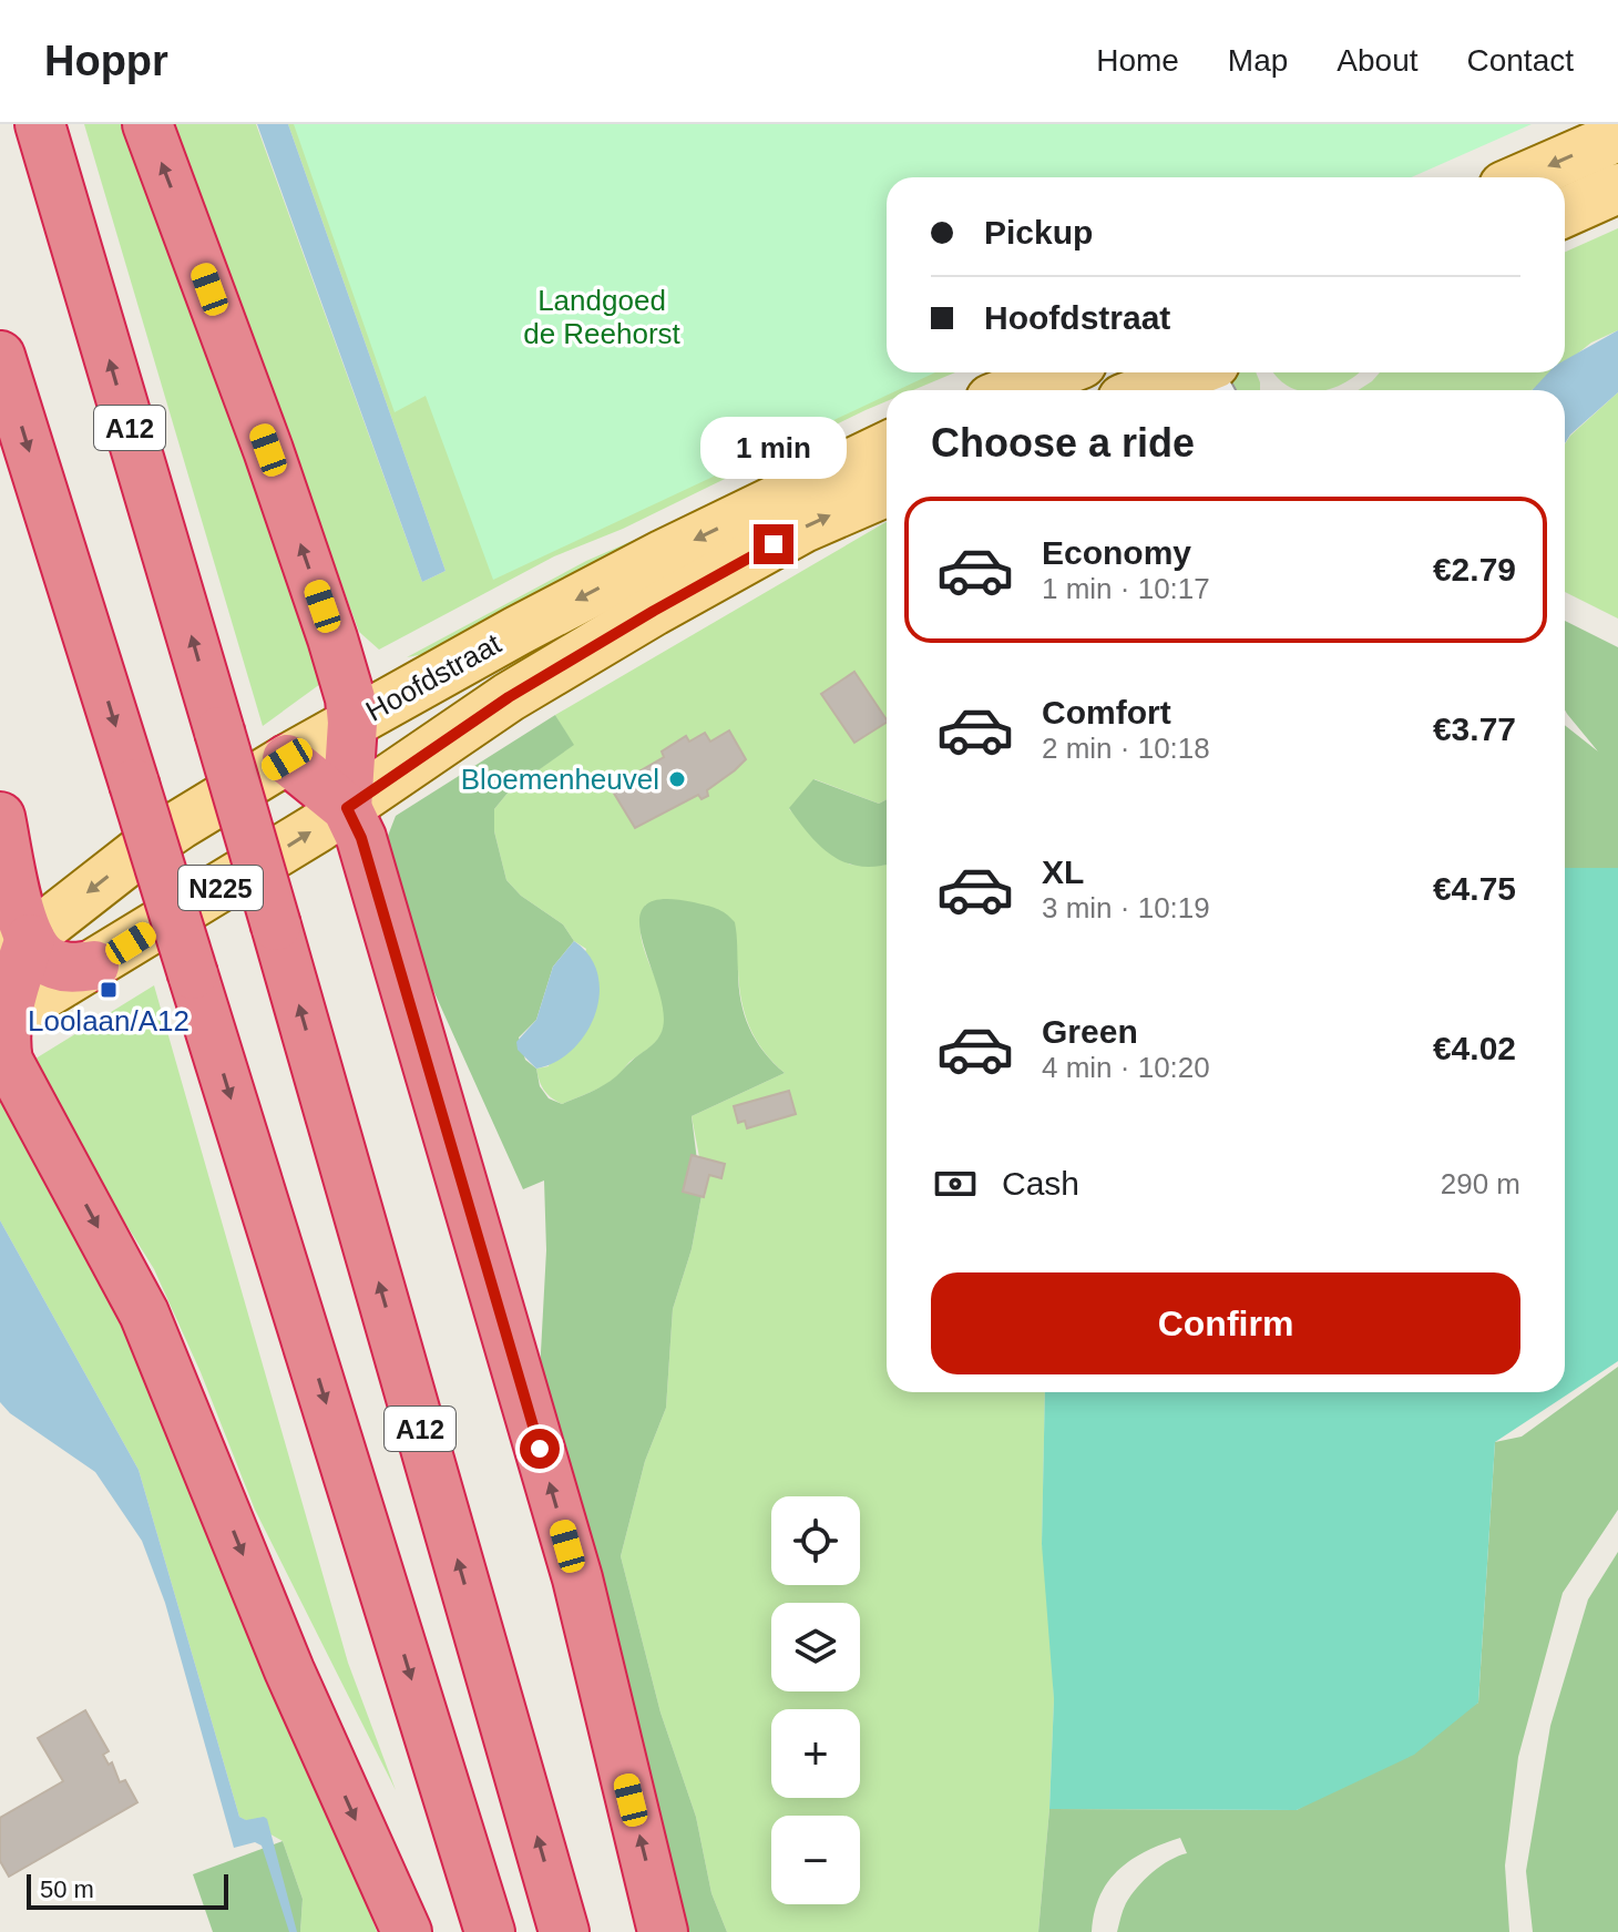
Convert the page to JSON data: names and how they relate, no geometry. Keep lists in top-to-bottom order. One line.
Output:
{"streets":{"highway":["A12"],"main road":["Hoofdstraat","N225"]},"parks":["Landgoed de Reehorst"],"places":{"other":["Bloemenheuvel"],"transit":["Loolaan/A12"]},"scale_bar":"50 m","page":{"header":"Hoppr","nav":["Home","Map","About","Contact"],"banner":["Pickup","Hoofdstraat"],"heading":"Choose a ride","bubble":"1 min","list":[{"name":"Economy","note":"1 min · 10:17","value":"€2.79"},{"name":"Comfort","note":"2 min · 10:18","value":"€3.77"},{"name":"XL","note":"3 min · 10:19","value":"€4.75"},{"name":"Green","note":"4 min · 10:20","value":"€4.02"}],"pay":["Cash","290 m"],"buttons":"Confirm","map_buttons":["+","−"],"scale":"50 m"}}
